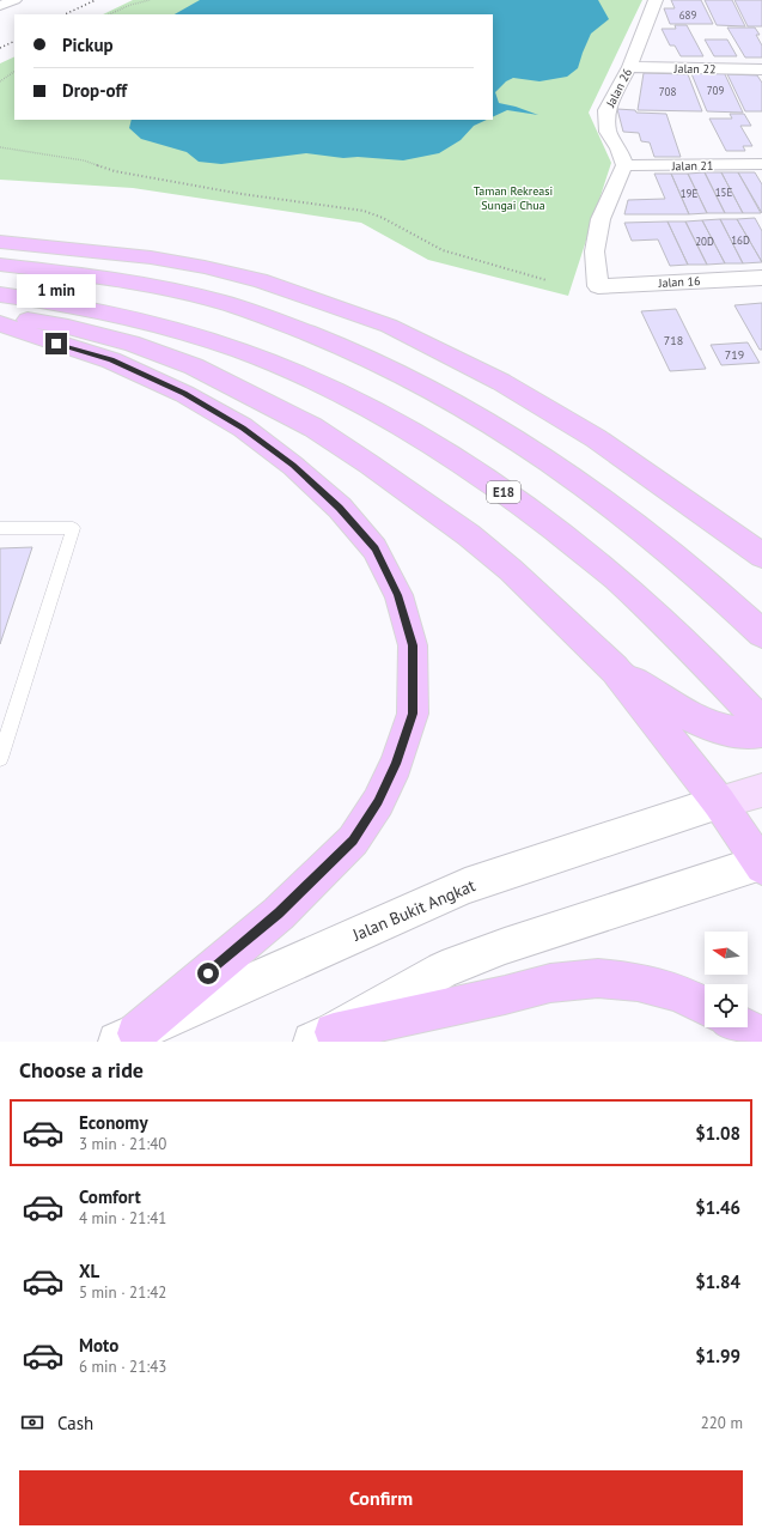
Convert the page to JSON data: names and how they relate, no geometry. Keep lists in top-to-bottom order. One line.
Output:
{"streets":{"highway":["E18"],"street":["Jalan 22","Jalan 26","Jalan 21","Jalan 16","Jalan Bukit Angkat"]},"crossings":[["Jalan 22","Jalan 26"],["Jalan 26","Jalan 21"],["Jalan 26","Jalan 16"],["Jalan 21","Jalan 16"]],"parks":["Taman Rekreasi Sungai Chua"],"house_numbers":["689","709","708","15E","19E","16D","20D","718","719"],"north":"left","page":{"banner":["Pickup","Drop-off"],"bubble":"1 min","heading":"Choose a ride","list":[{"name":"Economy","note":"3 min · 21:40","value":"$1.08"},{"name":"Comfort","note":"4 min · 21:41","value":"$1.46"},{"name":"XL","note":"5 min · 21:42","value":"$1.84"},{"name":"Moto","note":"6 min · 21:43","value":"$1.99"}],"pay":["Cash","220 m"],"buttons":"Confirm"}}
